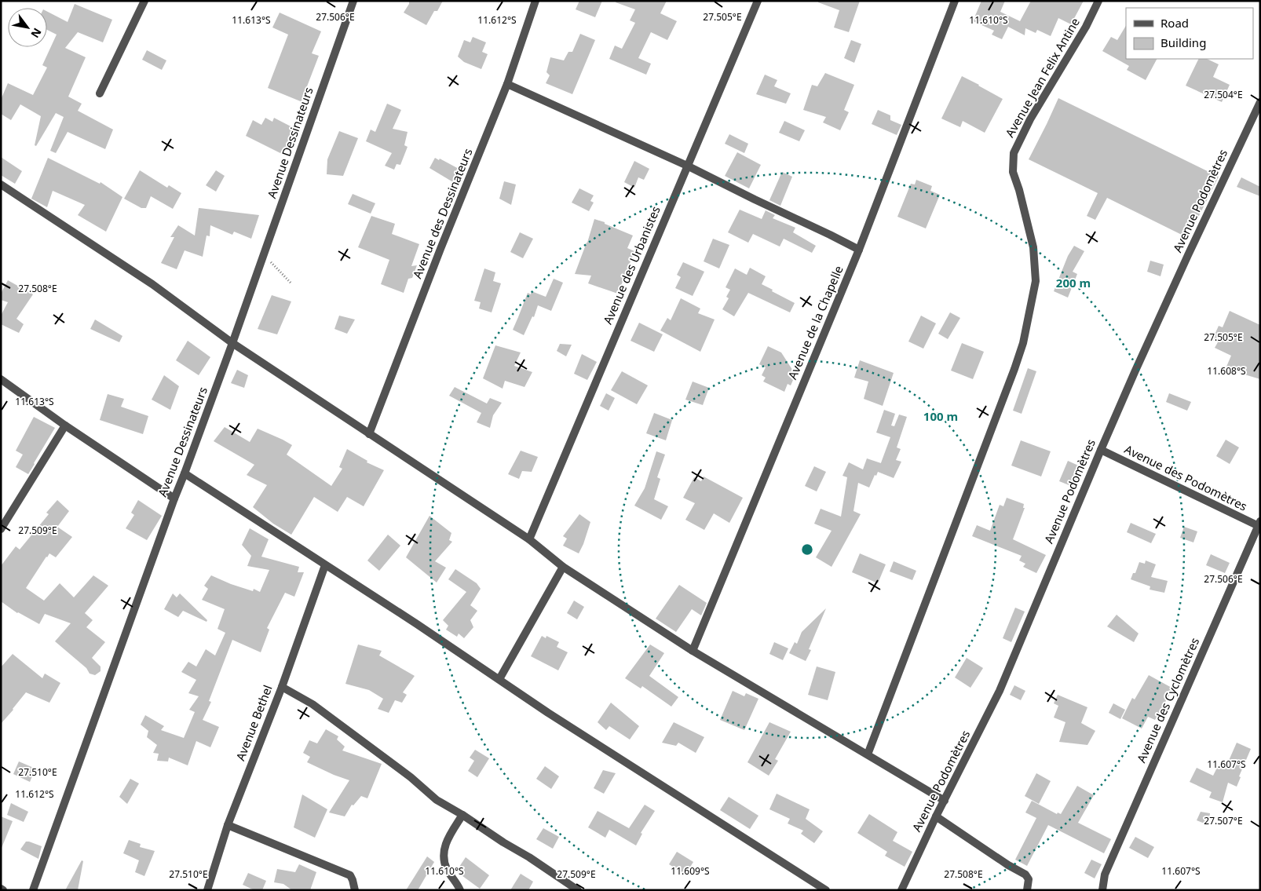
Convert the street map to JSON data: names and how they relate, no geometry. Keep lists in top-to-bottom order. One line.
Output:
{"streets":{"street":["Avenue Jean Felix Antine","Avenue Dessinateurs","Avenue Podomètres","Avenue des Dessinateurs","Avenue des Urbanistes","Avenue de la Chapelle","Avenue des Podomètres","Avenue des Cyclomètres","Avenue Bethel"]},"crossings":[["Avenue Podomètres","Avenue des Podomètres"],["Avenue des Podomètres","Avenue des Cyclomètres"]],"legend":["Road","Building"],"north":"bottom right","coordinates":["27.506°E","27.505°E","11.613°S","11.612°S","11.610°S","27.504°E","27.508°E","11.608°S","27.509°E","11.607°S","27.510°E","27.507°E","11.609°S"],"rings":["200 m","100 m"]}
